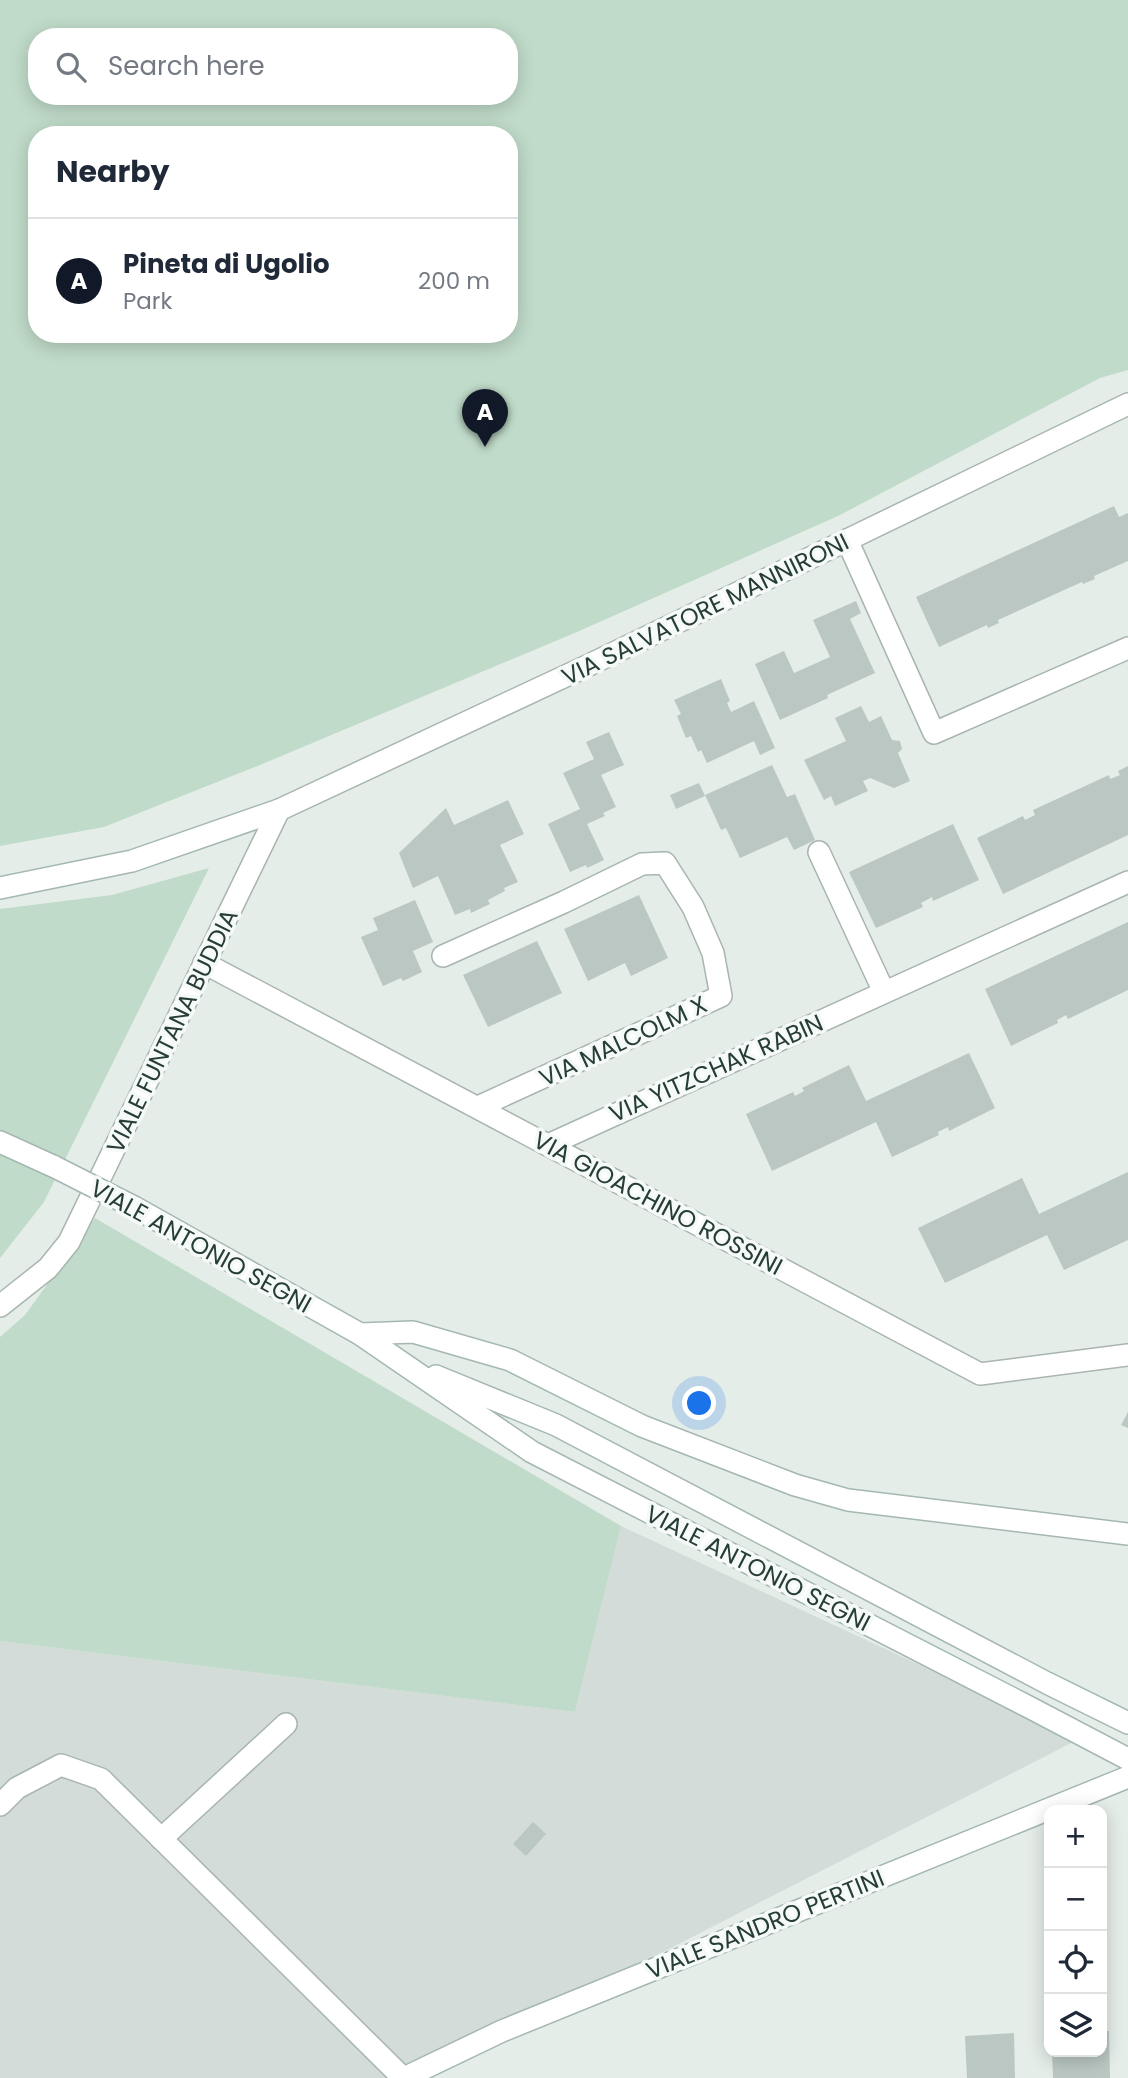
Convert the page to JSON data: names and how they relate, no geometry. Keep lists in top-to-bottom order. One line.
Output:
{"streets":{"street":["VIA SALVATORE MANNIRONI","VIALE FUNTANA BUDDIA","VIA MALCOLM X","VIA YITZCHAK RABIN","VIA GIOACHINO ROSSINI","VIALE ANTONIO SEGNI","VIALE SANDRO PERTINI"]},"crossings":[["VIA SALVATORE MANNIRONI","VIALE FUNTANA BUDDIA"],["VIALE FUNTANA BUDDIA","VIA GIOACHINO ROSSINI"],["VIA MALCOLM X","VIA GIOACHINO ROSSINI"],["VIA YITZCHAK RABIN","VIA GIOACHINO ROSSINI"]],"page":{"search":"Search here","heading":"Nearby","list":[{"mark":"A","name":"Pineta di Ugolio","note":"Park","value":"200 m"}],"pins":"A","map_buttons":["+","−"]}}
